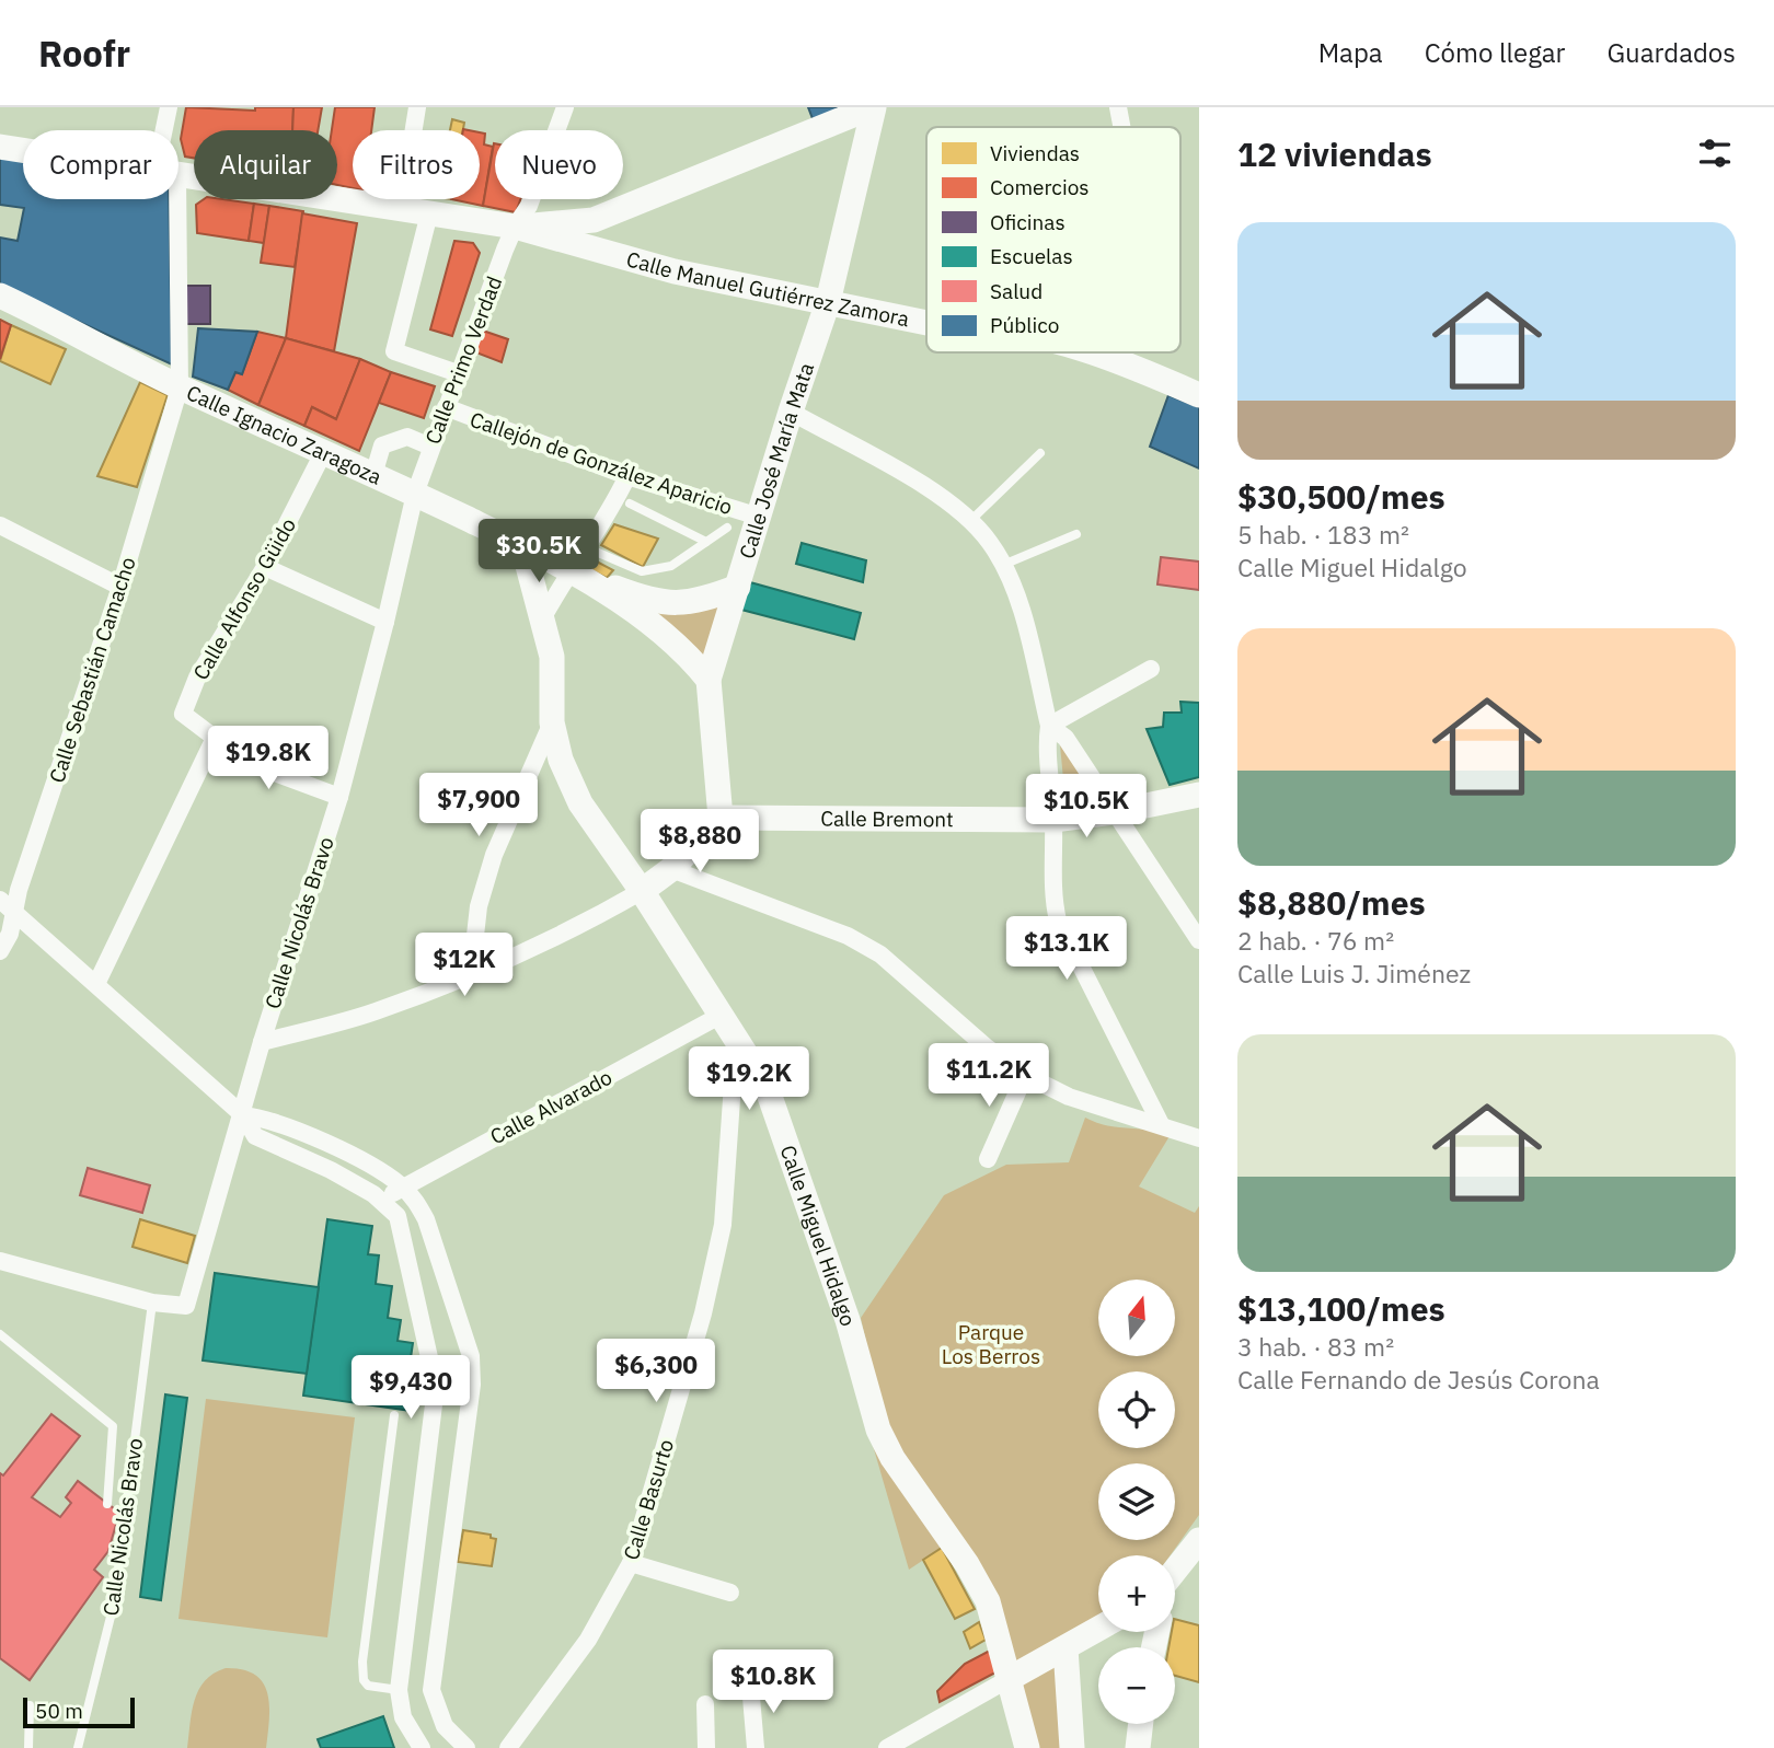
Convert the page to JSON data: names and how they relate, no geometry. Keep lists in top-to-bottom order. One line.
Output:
{"streets":{"main road":["Calle Manuel Gutiérrez Zamora","Calle Ignacio Zaragoza","Calle José María Mata","Calle Bremont","Calle Miguel Hidalgo"],"street":["Calle Primo Verdad","Callejón de González Aparicio","Calle Alfonso Güido","Calle Sebastián Camacho","Calle Nicolás Bravo","Calle Alvarado","Calle Basurto"]},"crossings":[["Calle Manuel Gutiérrez Zamora","Calle Primo Verdad"],["Calle Manuel Gutiérrez Zamora","Calle José María Mata"],["Calle Primo Verdad","Calle Ignacio Zaragoza"],["Calle Primo Verdad","Callejón de González Aparicio"],["Calle Primo Verdad","Calle Nicolás Bravo"],["Calle Ignacio Zaragoza","Calle José María Mata"],["Calle Ignacio Zaragoza","Calle Alfonso Güido"],["Calle Ignacio Zaragoza","Calle Sebastián Camacho"],["Calle Ignacio Zaragoza","Calle Nicolás Bravo"],["Calle Ignacio Zaragoza","Calle Miguel Hidalgo"],["Calle José María Mata","Callejón de González Aparicio"],["Calle José María Mata","Calle Bremont"],["Calle Alvarado","Calle Miguel Hidalgo"],["Calle Miguel Hidalgo","Calle Basurto"]],"parks":["Parque Los Berros"],"legend":["Viviendas","Comercios","Oficinas","Escuelas","Salud","Público"],"scale_bar":"50 m","north":"top","page":{"header":"Roofr","nav":["Mapa","Cómo llegar","Guardados"],"heading":"12 viviendas","chip":["Comprar","Alquilar","Filtros","Nuevo"],"list":[{"name":"$30,500/mes","note":"5 hab. · 183 m² · Calle Miguel Hidalgo"},{"name":"$8,880/mes","note":"2 hab. · 76 m² · Calle Luis J. Jiménez"},{"name":"$13,100/mes","note":"3 hab. · 83 m² · Calle Fernando de Jesús Corona"}],"price":["$30.5K","$19.8K","$7,900","$10.5K","$8,880","$13.1K","$12K","$11.2K","$19.2K","$6,300","$9,430","$10.8K"],"map_buttons":["+","−"],"scale":"50 m"}}
